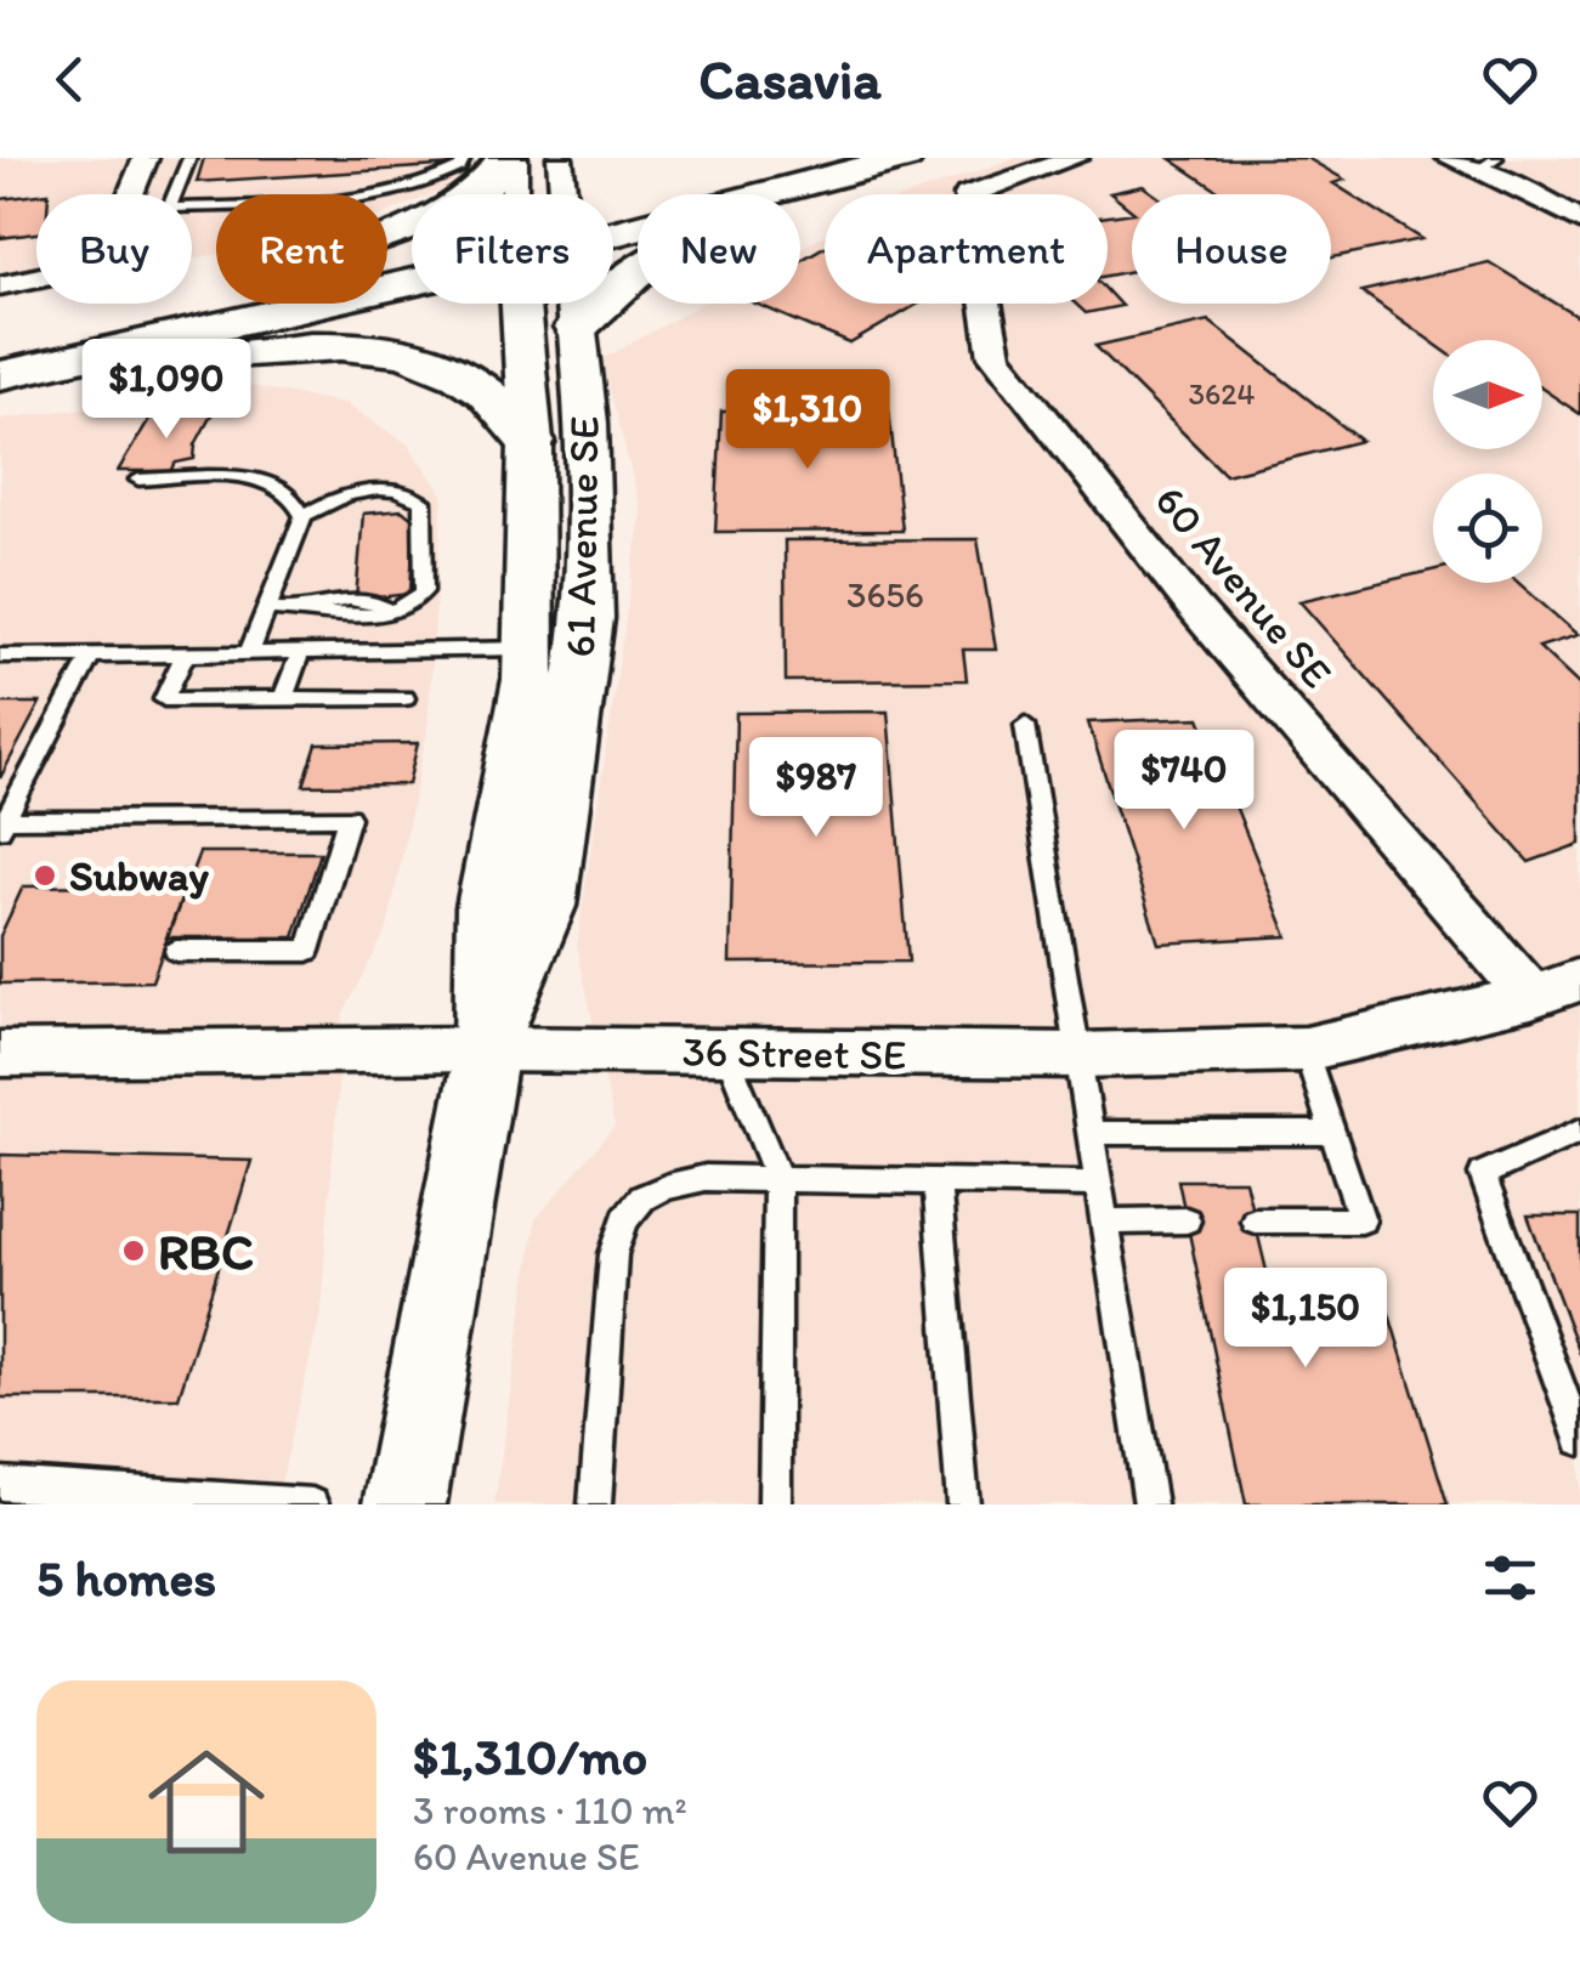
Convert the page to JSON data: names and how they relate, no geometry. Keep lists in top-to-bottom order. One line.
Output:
{"streets":{"street":["61 Avenue SE","60 Avenue SE","36 Street SE"]},"crossings":[["61 Avenue SE","36 Street SE"],["60 Avenue SE","36 Street SE"]],"places":["Subway","RBC"],"house_numbers":["3624","3656"],"north":"right","page":{"header":"Casavia","chip":["Buy","Rent","Filters","New","Apartment","House"],"price":["$1,090","$1,310","$740","$987","$1,150"],"heading":"5 homes","list":[{"name":"$1,310/mo","note":"3 rooms · 110 m² · 60 Avenue SE"}]}}
